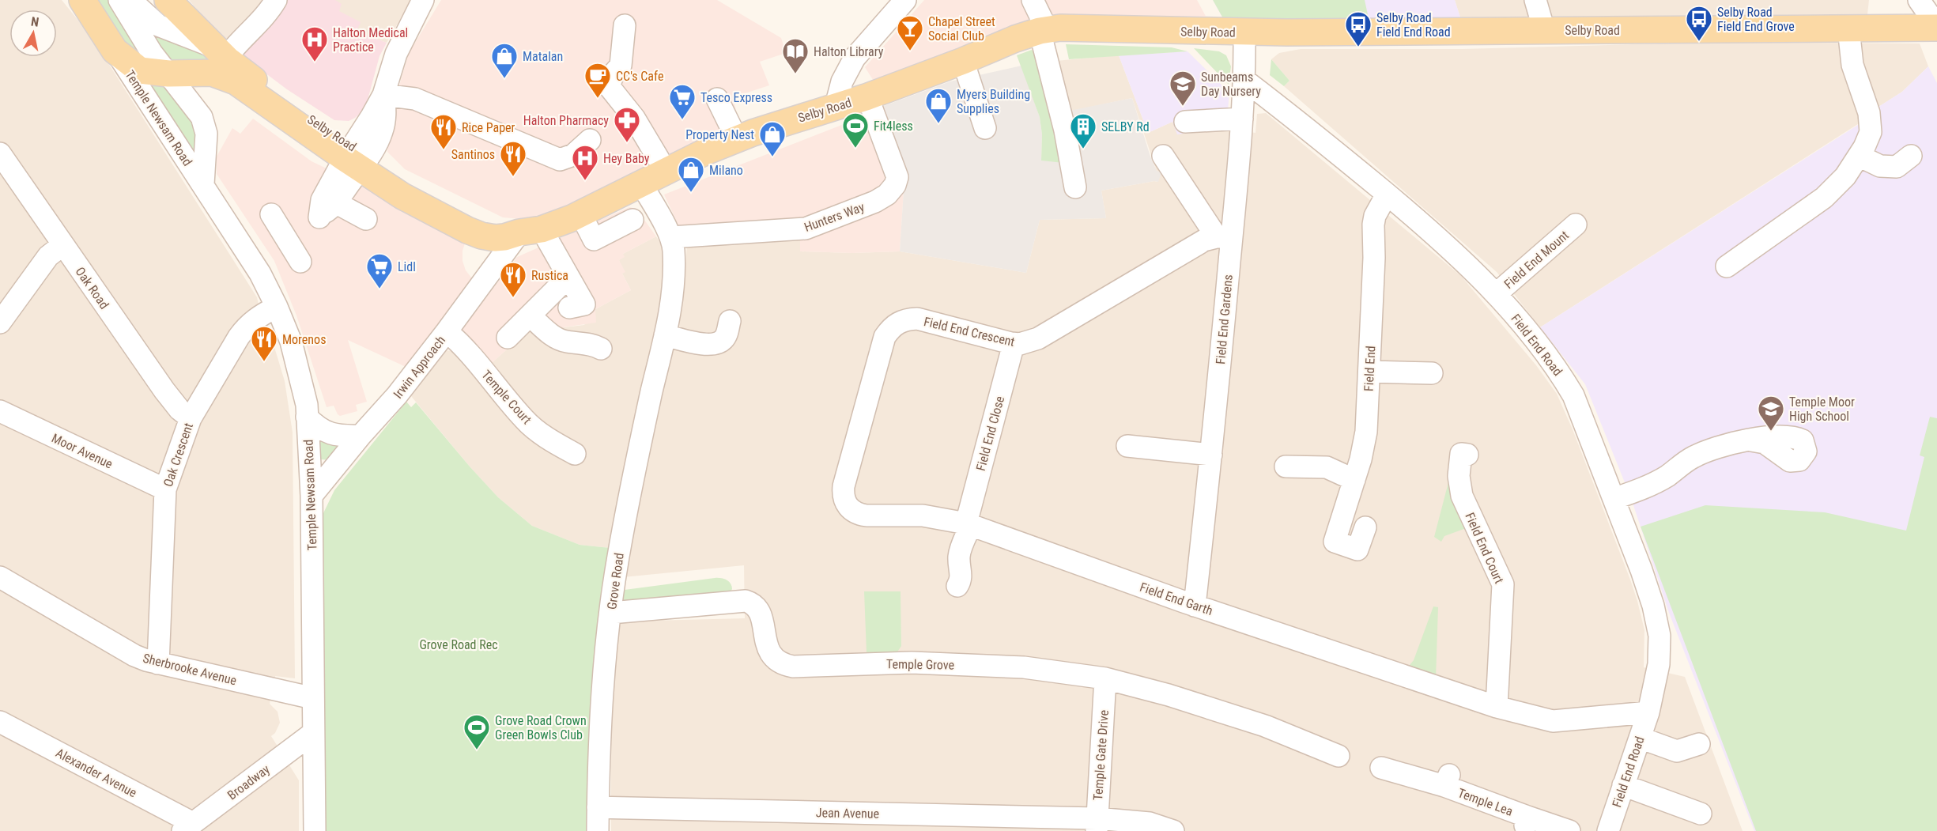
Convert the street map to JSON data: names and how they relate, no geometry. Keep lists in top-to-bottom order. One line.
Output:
{"streets":{"main road":["Selby Road"],"street":["Temple Newsam Road","Hunters Way","Field End Mount","Oak Road","Field End Gardens","Field End Crescent","Field End Road","Irwin Approach","Field End","Temple Court","Field End Close","Moor Avenue","Oak Crescent","Field End Court","Grove Road","Field End Garth","Temple Grove","Sherbrooke Avenue","Temple Gate Drive","Alexander Avenue","Broadway","Temple Lea","Jean Avenue"]},"crossings":[["Selby Road","Temple Newsam Road"],["Selby Road","Hunters Way"],["Selby Road","Field End Gardens"],["Selby Road","Irwin Approach"],["Selby Road","Grove Road"],["Temple Newsam Road","Irwin Approach"],["Temple Newsam Road","Oak Crescent"],["Temple Newsam Road","Sherbrooke Avenue"],["Temple Newsam Road","Broadway"],["Hunters Way","Grove Road"],["Field End Mount","Field End Road"],["Oak Road","Oak Crescent"],["Field End Gardens","Field End Crescent"],["Field End Gardens","Field End Road"],["Field End Gardens","Field End Garth"],["Field End Crescent","Field End Close"],["Field End Crescent","Field End Garth"],["Field End Road","Field End"],["Irwin Approach","Temple Court"],["Field End Close","Field End Garth"],["Moor Avenue","Oak Crescent"],["Oak Crescent","Sherbrooke Avenue"],["Field End Court","Field End Garth"],["Grove Road","Temple Grove"],["Grove Road","Jean Avenue"],["Temple Grove","Temple Gate Drive"],["Temple Gate Drive","Jean Avenue"],["Alexander Avenue","Broadway"]],"parks":["Grove Road Rec"],"places":{"bus stop":["Selby Road Field End Grove","Selby Road Field End Road"],"bar":["Chapel Street Social Club"],"hospital":["Halton Medical Practice","Hey Baby"],"library":["Halton Library"],"shop":["Matalan","Myers Building Supplies","Property Nest","Milano"],"cafe":["CC's Cafe"],"school or university":["Sunbeams Day Nursery","Temple Moor High School"],"supermarket":["Tesco Express","Lidl"],"pharmacy":["Halton Pharmacy"],"sports":["Fit4less","Grove Road Crown Green Bowls Club"],"building":["SELBY Rd"],"restaurant":["Rice Paper","Santinos","Rustica","Morenos"]},"north":"top"}
